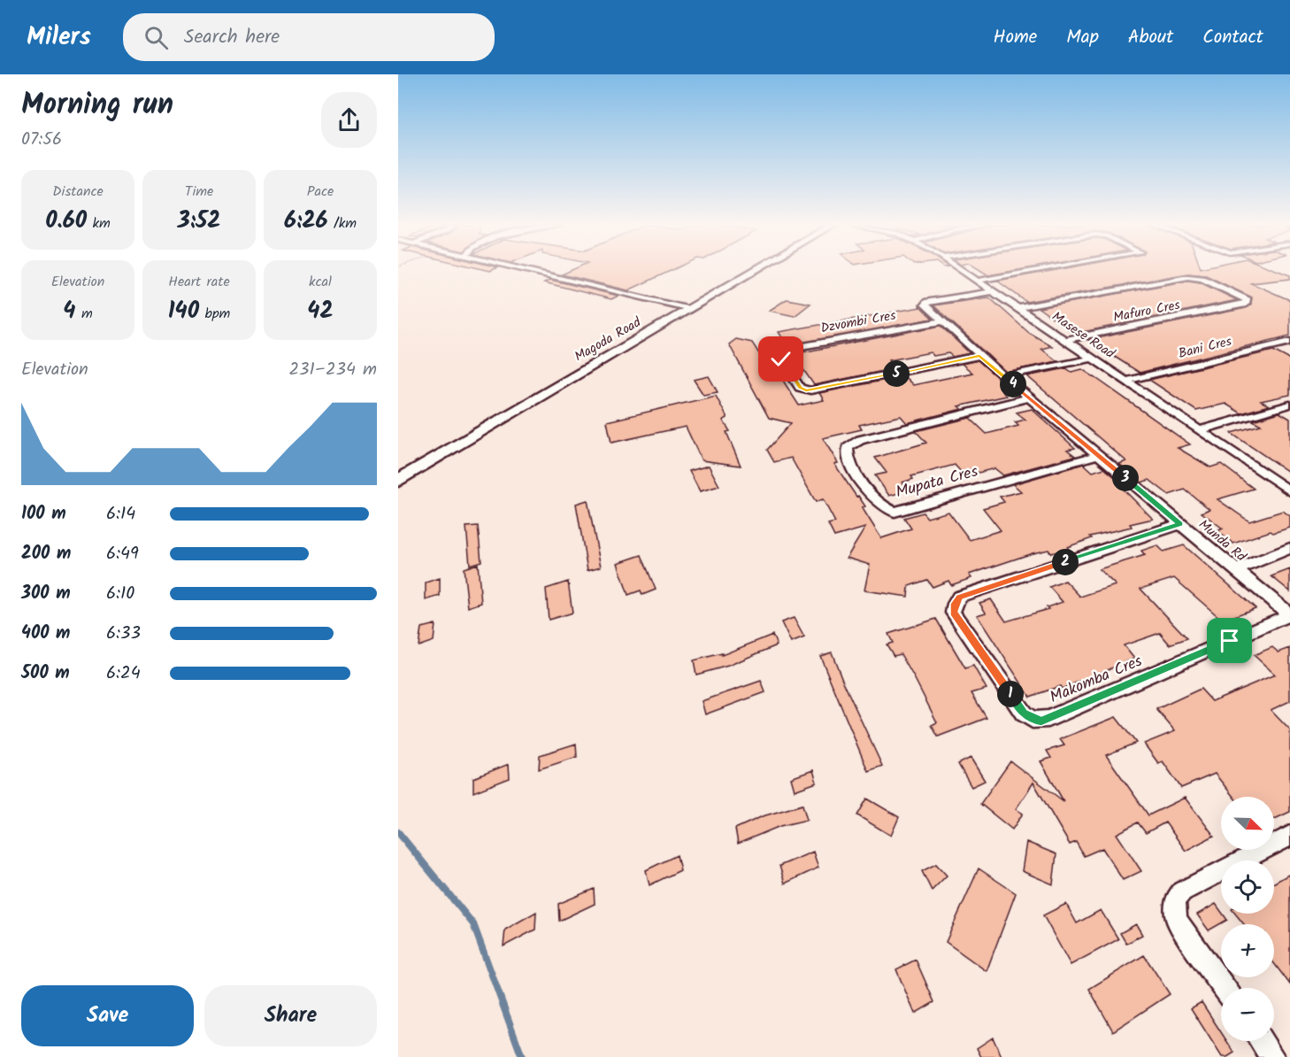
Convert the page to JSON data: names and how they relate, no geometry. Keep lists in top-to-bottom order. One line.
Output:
{"streets":{"street":["Mafuro Cres","Dzvombi Cres","Masese Road","Magoda Road","Bani Cres","Mupata Cres","Munda Rd","Makomba Cres"]},"crossings":[["Mafuro Cres","Masese Road"],["Dzvombi Cres","Munda Rd"],["Masese Road","Bani Cres"],["Masese Road","Munda Rd"],["Mupata Cres","Munda Rd"],["Munda Rd","Makomba Cres"]],"north":"bottom right","page":{"header":"Milers","search":"Search here","nav":["Home","Map","About","Contact"],"heading":["Morning run","07:56"],"stats":[["Distance","0.60 km"],["Time","3:52"],["Pace","6:26 /km"],["Elevation","4 m"],["Heart rate","140 bpm"],["kcal","42"]],"chart":["Elevation","231–234 m"],"pins":["5","4","3","2","1"],"list":[{"name":"100 m","note":"6:14"},{"name":"200 m","note":"6:49"},{"name":"300 m","note":"6:10"},{"name":"400 m","note":"6:33"},{"name":"500 m","note":"6:24"}],"map_buttons":["+","−"],"buttons":["Save","Share"]}}
